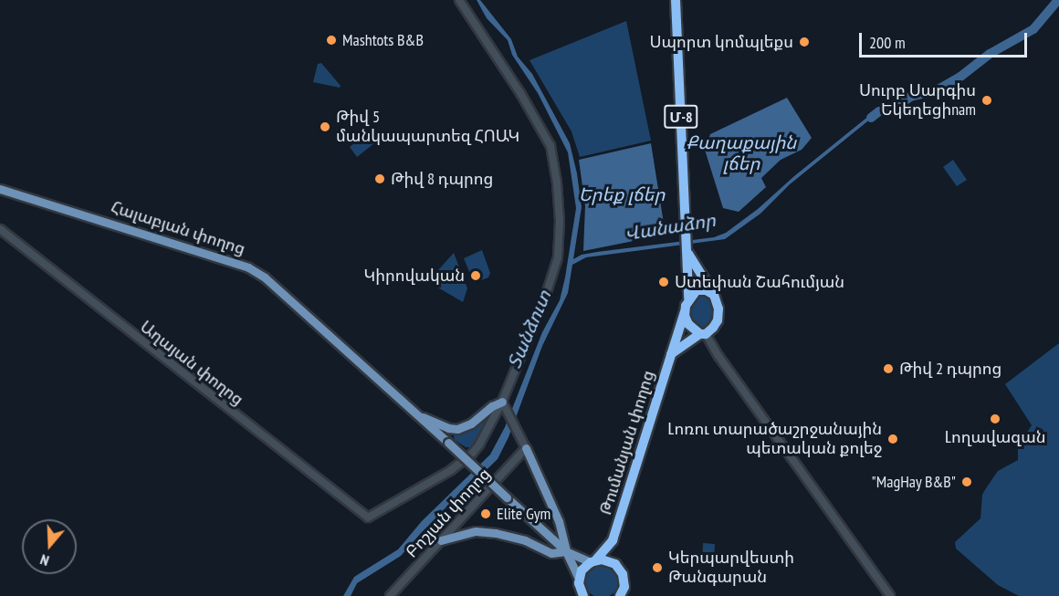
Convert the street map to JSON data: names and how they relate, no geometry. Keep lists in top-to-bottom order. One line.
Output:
{"streets":{"highway":["Մ-8","Թումանյան փողոց"],"main road":["Հալաբյան փողոց"],"street":["Աղայան փողոց","Բոշյան փողոց"]},"crossings":[["Մ-8","Թումանյան փողոց"]],"water":["Քաղաքային լճեր","Երեք լճեր","Վանաձոր","Տանձուտ"],"places":["Mashtots B&B","Սպորտ կոմպլեքս","Սուրբ Սարգիս Եկեղեցիnam","Թիվ 5 մանկապարտեզ ՀՈԱԿ","Թիվ 8 դպրոց","Կիրովական","Ստեփան Շահումյան","Թիվ 2 դպրոց","Լողավազան","Լոռու տարածաշրջանային պետական քոլեջ","\"MagHay B&B\"","Elite Gym","Կերպարվեստի Թանգարան"],"scale_bar":"200 m","north":"bottom"}
